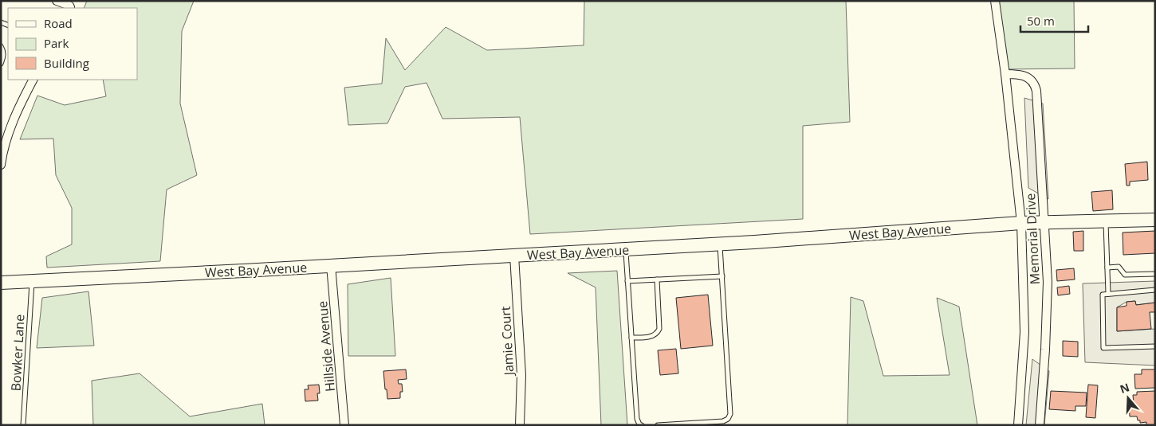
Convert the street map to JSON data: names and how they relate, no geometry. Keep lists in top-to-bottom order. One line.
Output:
{"streets":{"main road":["West Bay Avenue"],"street":["Memorial Drive","Jamie Court","Hillside Avenue"],"lane":["Bowker Lane"]},"crossings":[["West Bay Avenue","Memorial Drive"],["West Bay Avenue","Jamie Court"],["West Bay Avenue","Hillside Avenue"],["West Bay Avenue","Bowker Lane"]],"legend":["Road","Park","Building"],"scale_bar":"50 m","north":"top"}
